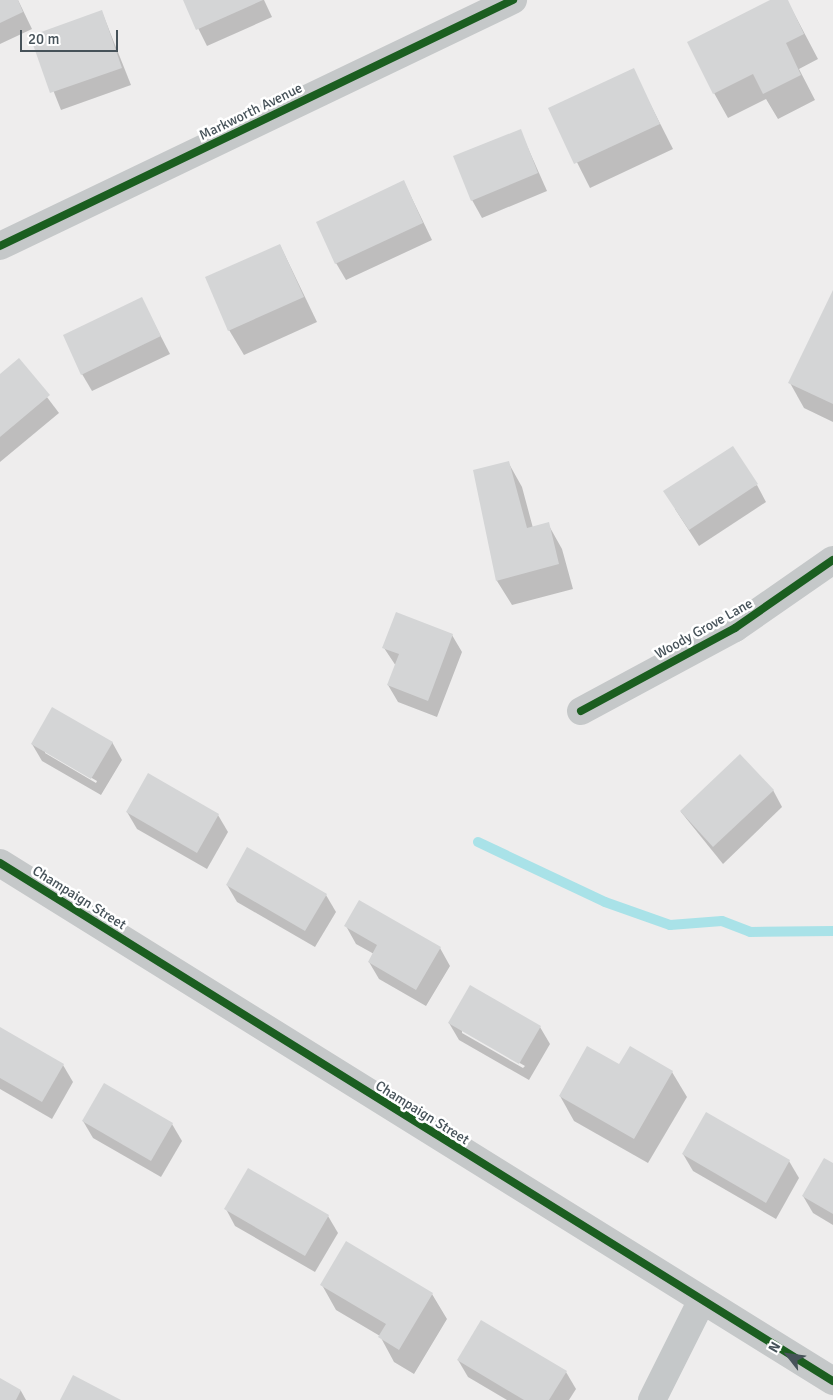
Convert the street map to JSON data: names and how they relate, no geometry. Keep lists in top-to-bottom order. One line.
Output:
{"streets":{"street":["Markworth Avenue","Woody Grove Lane","Champaign Street"]},"scale_bar":"20 m","north":"top left"}
